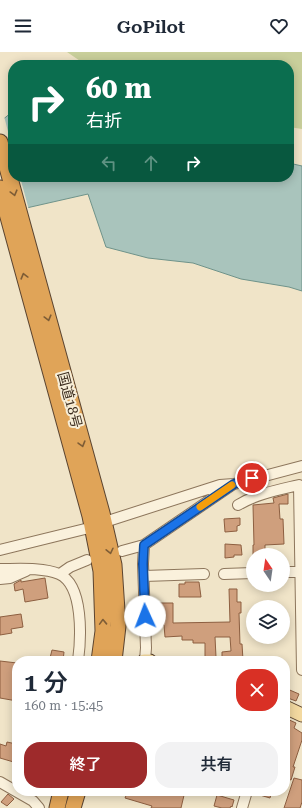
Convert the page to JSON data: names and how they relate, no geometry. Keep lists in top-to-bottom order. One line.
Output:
{"streets":{"highway":["国道18号"]},"north":"top","page":{"header":"GoPilot","turn":["60 m","右折"],"heading":["1 分","160 m · 15:45"],"buttons":["終了","共有"]}}
